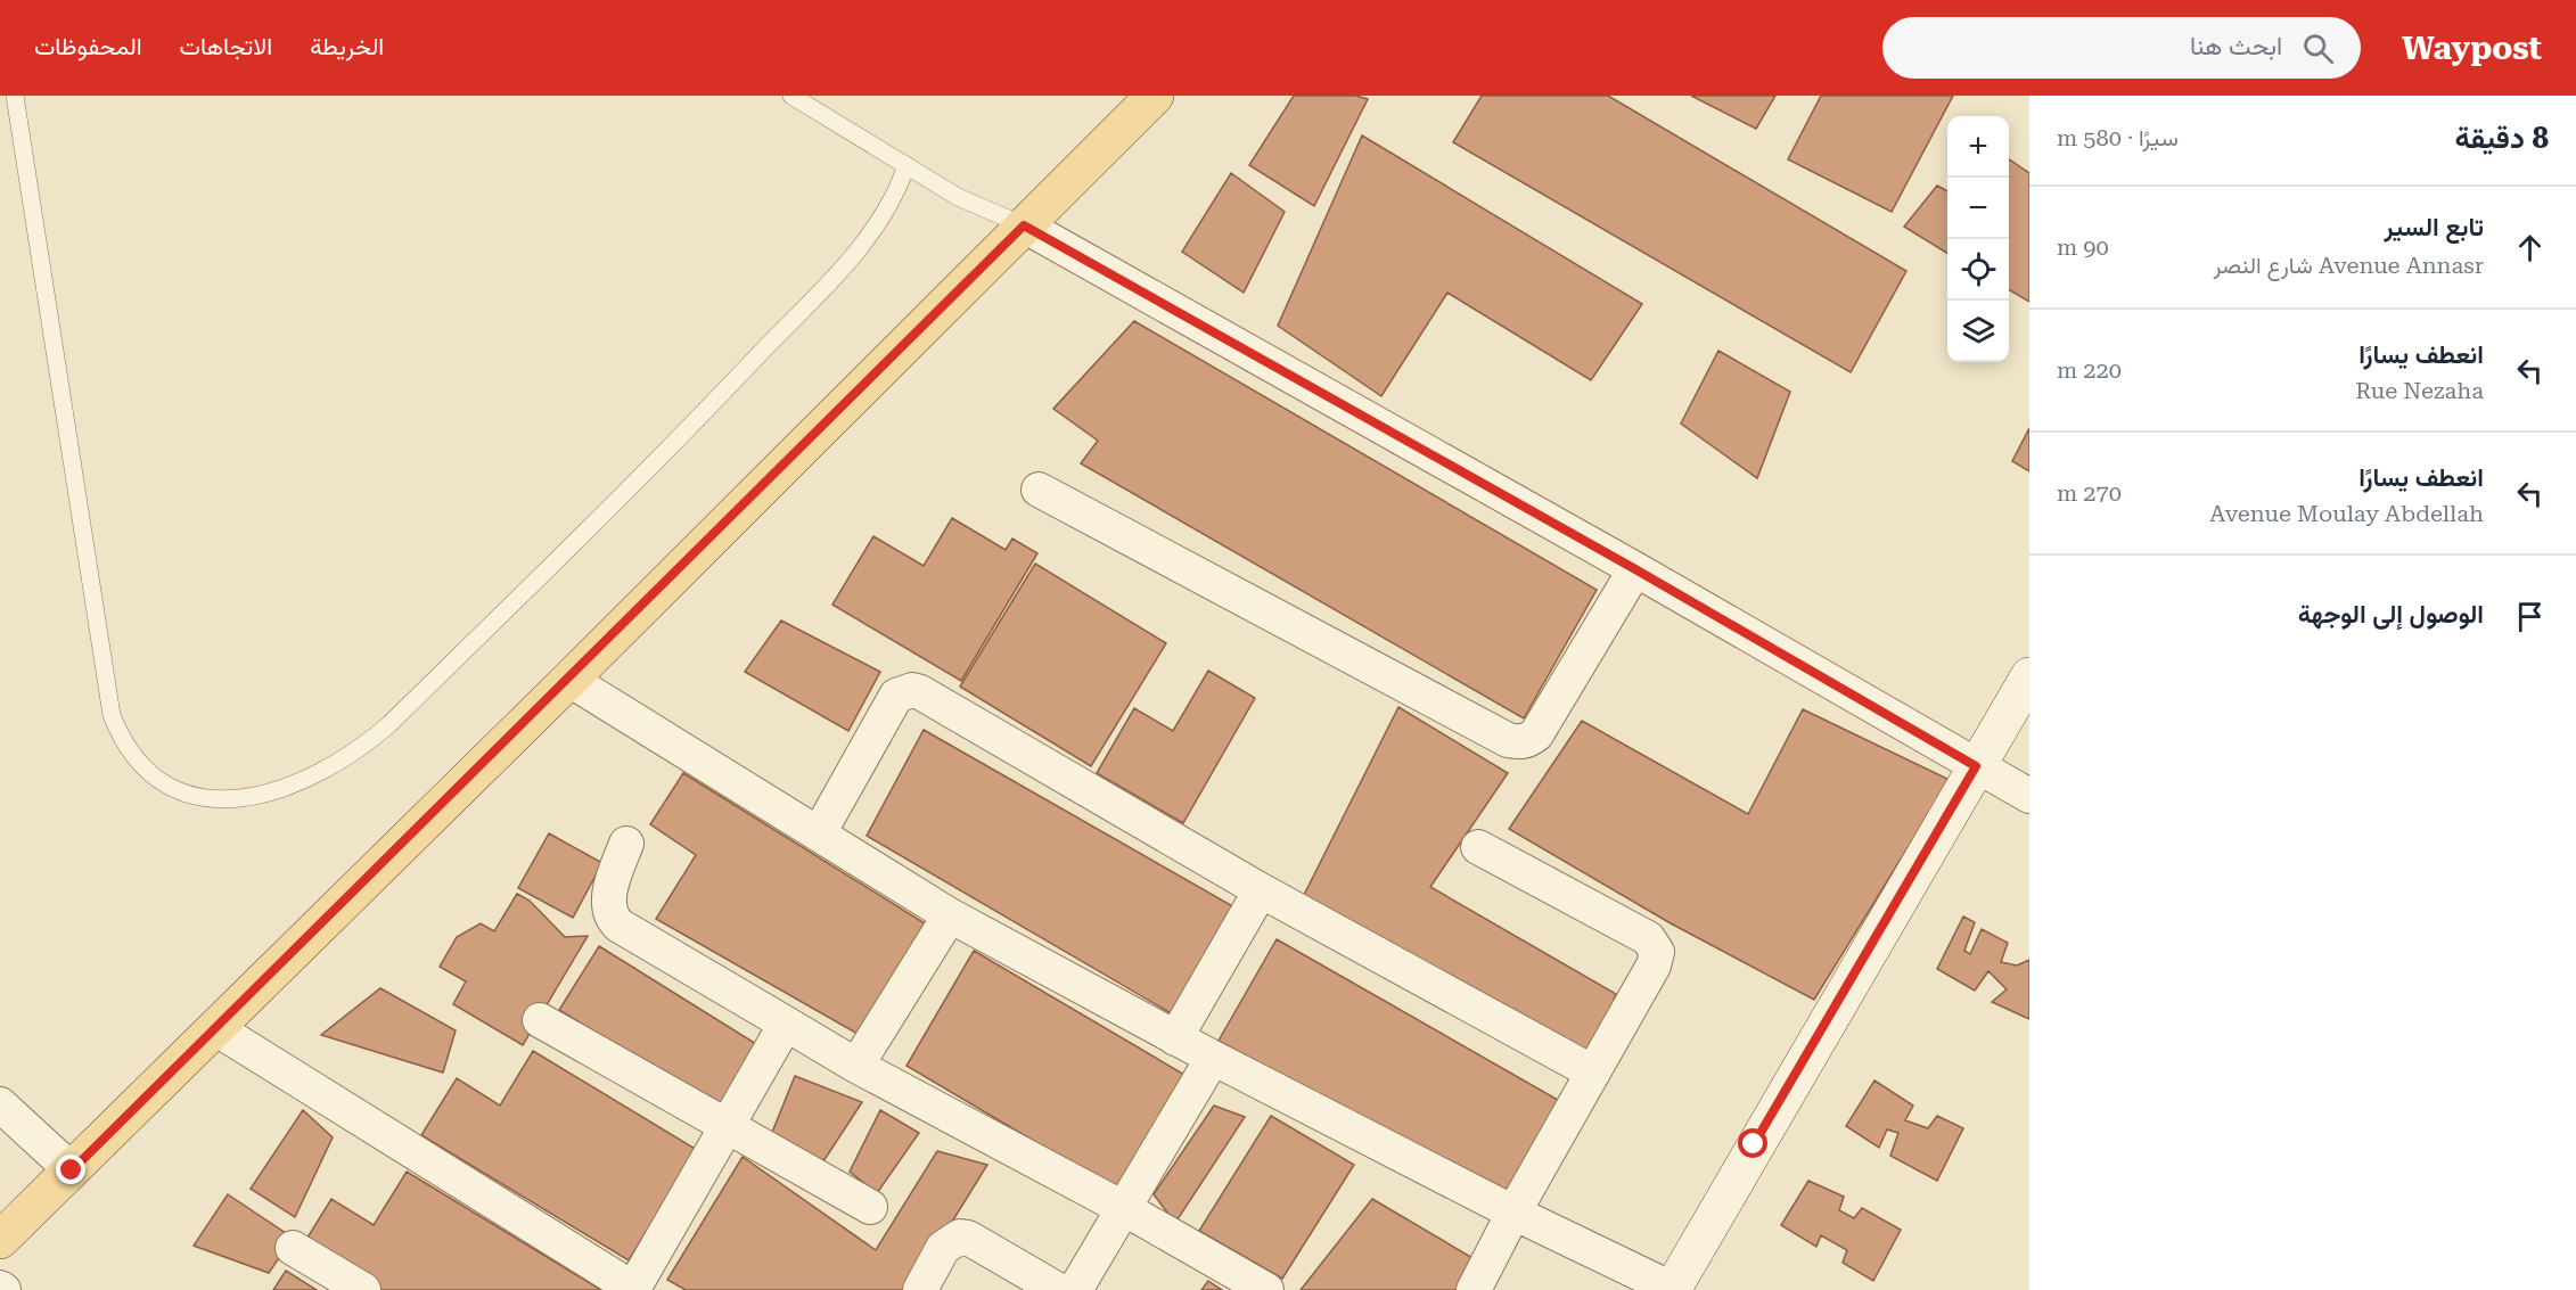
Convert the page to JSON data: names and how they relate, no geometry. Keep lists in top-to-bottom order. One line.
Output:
{"page":{"header":"Waypost","search":"ابحث هنا","nav":["الخريطة","الاتجاهات","المحفوظات"],"heading":["8 دقيقة","سيرًا · 580 m"],"map_buttons":["+","−"],"list":[["تابع السير","Avenue Annasr شارع النصر","90 m"],["انعطف يسارًا","Rue Nezaha","220 m"],["انعطف يسارًا","Avenue Moulay Abdellah","270 m"],"الوصول إلى الوجهة"]}}
